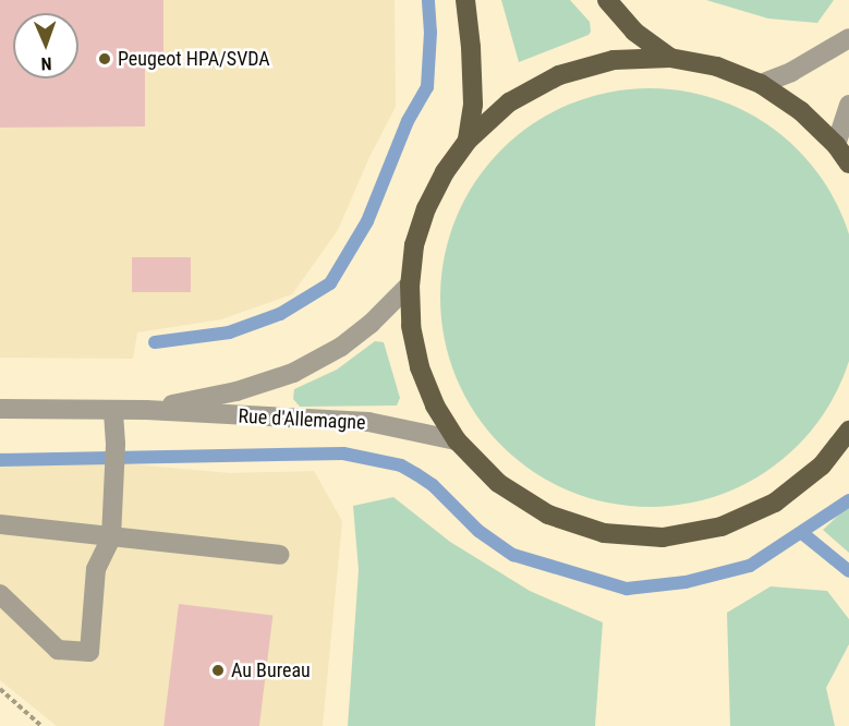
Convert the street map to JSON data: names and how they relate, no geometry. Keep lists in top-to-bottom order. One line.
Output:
{"streets":{"street":["Rue d'Allemagne"]},"places":["Peugeot HPA/SVDA","Au Bureau"],"north":"bottom"}
